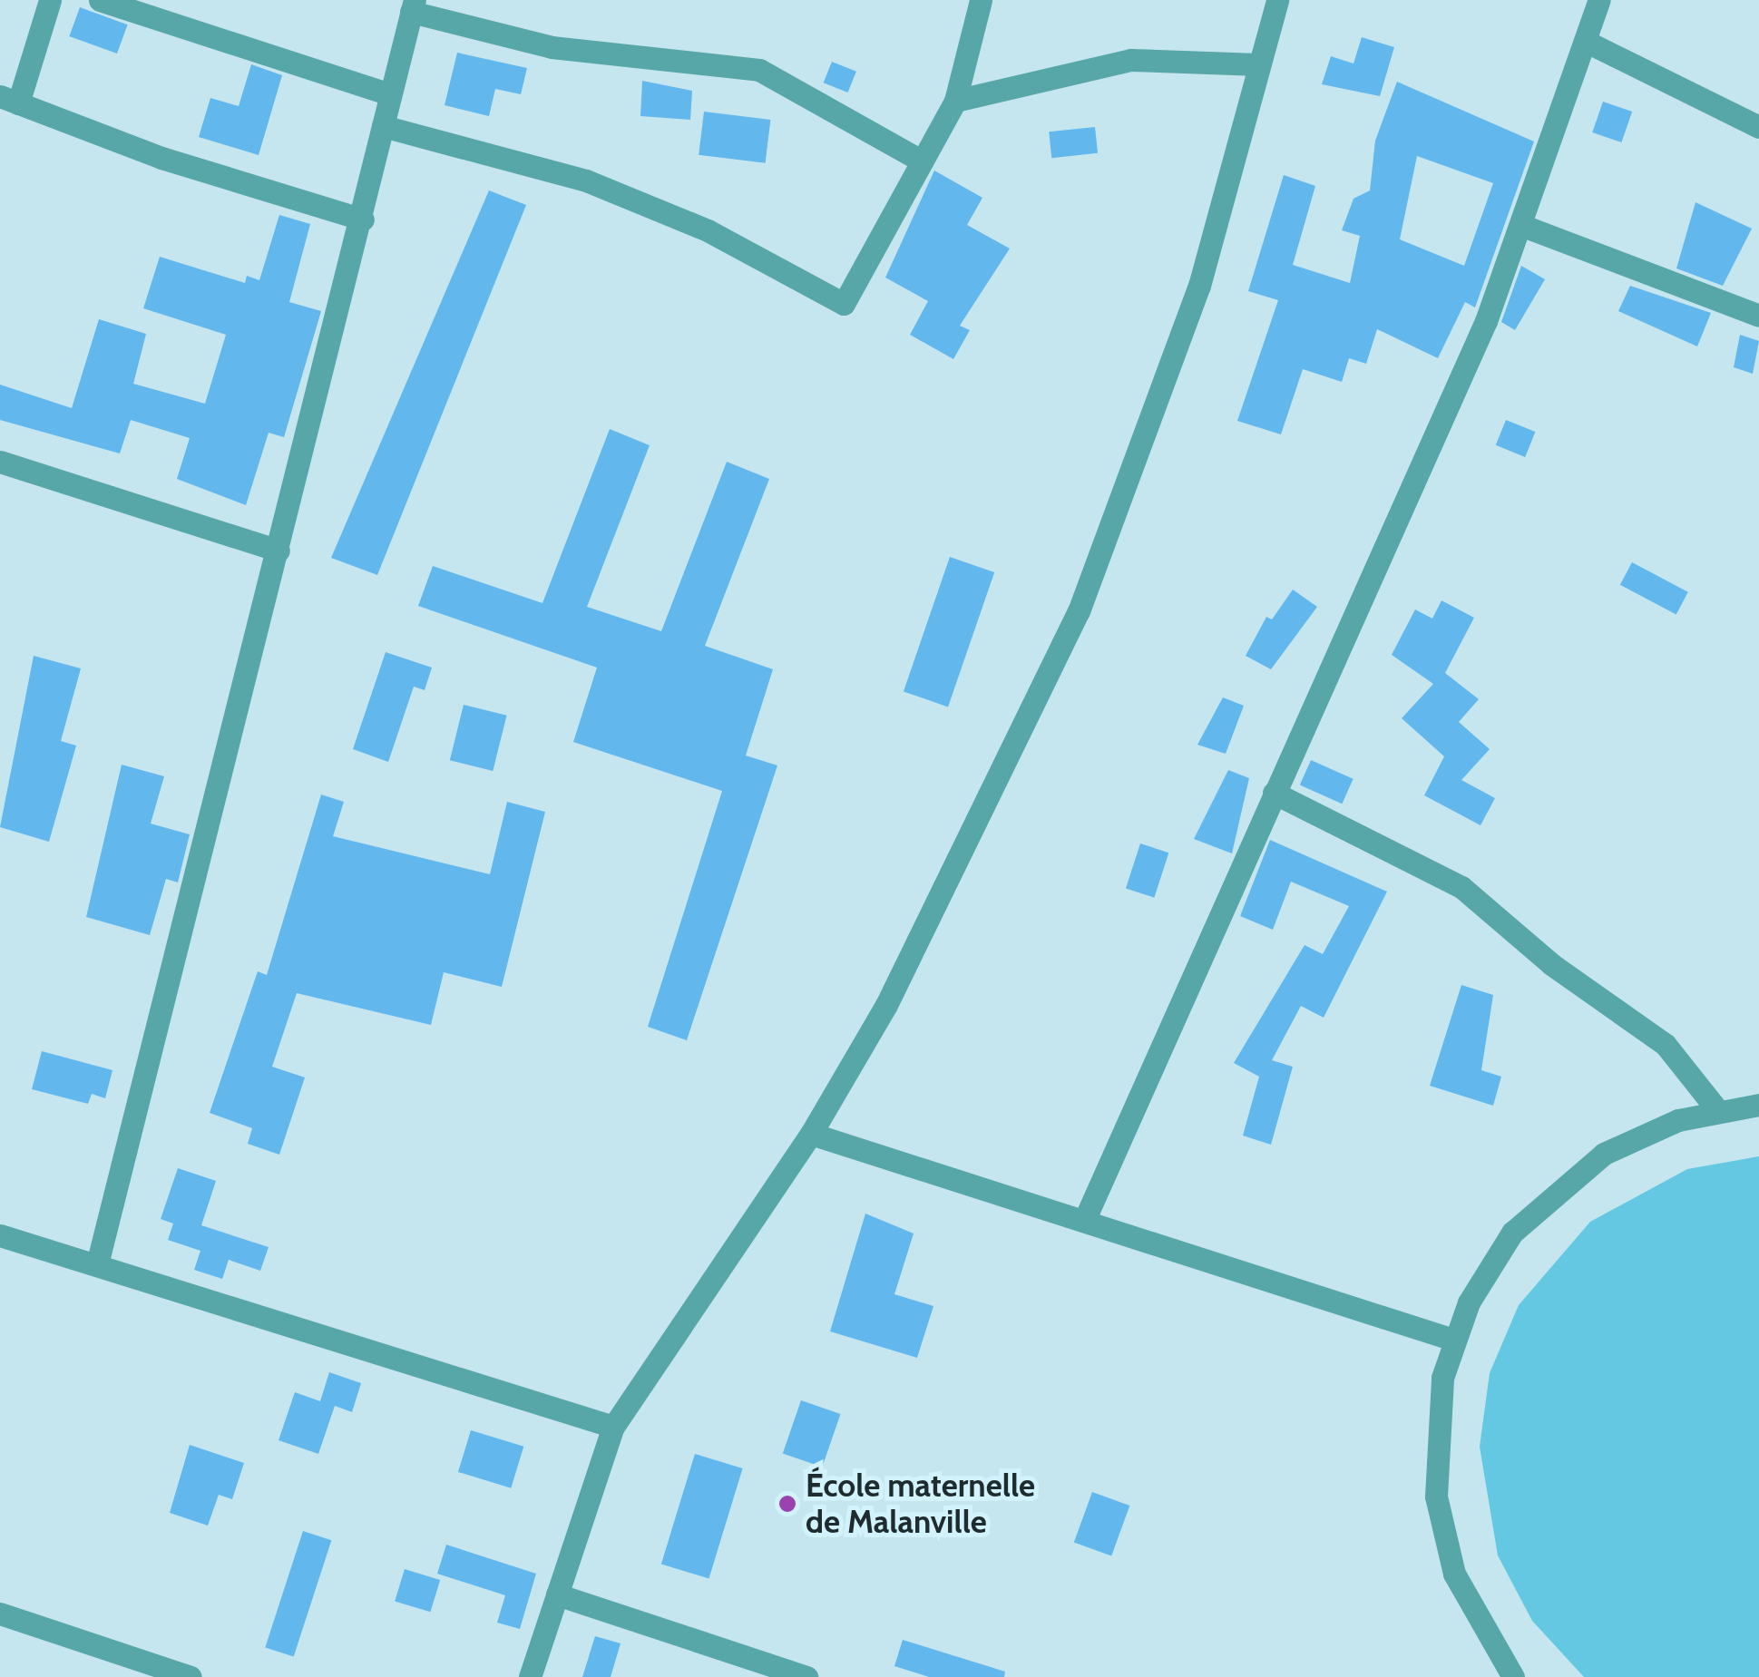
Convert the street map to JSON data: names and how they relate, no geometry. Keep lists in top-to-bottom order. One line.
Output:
{"places":["École maternelle de Malanville"]}
